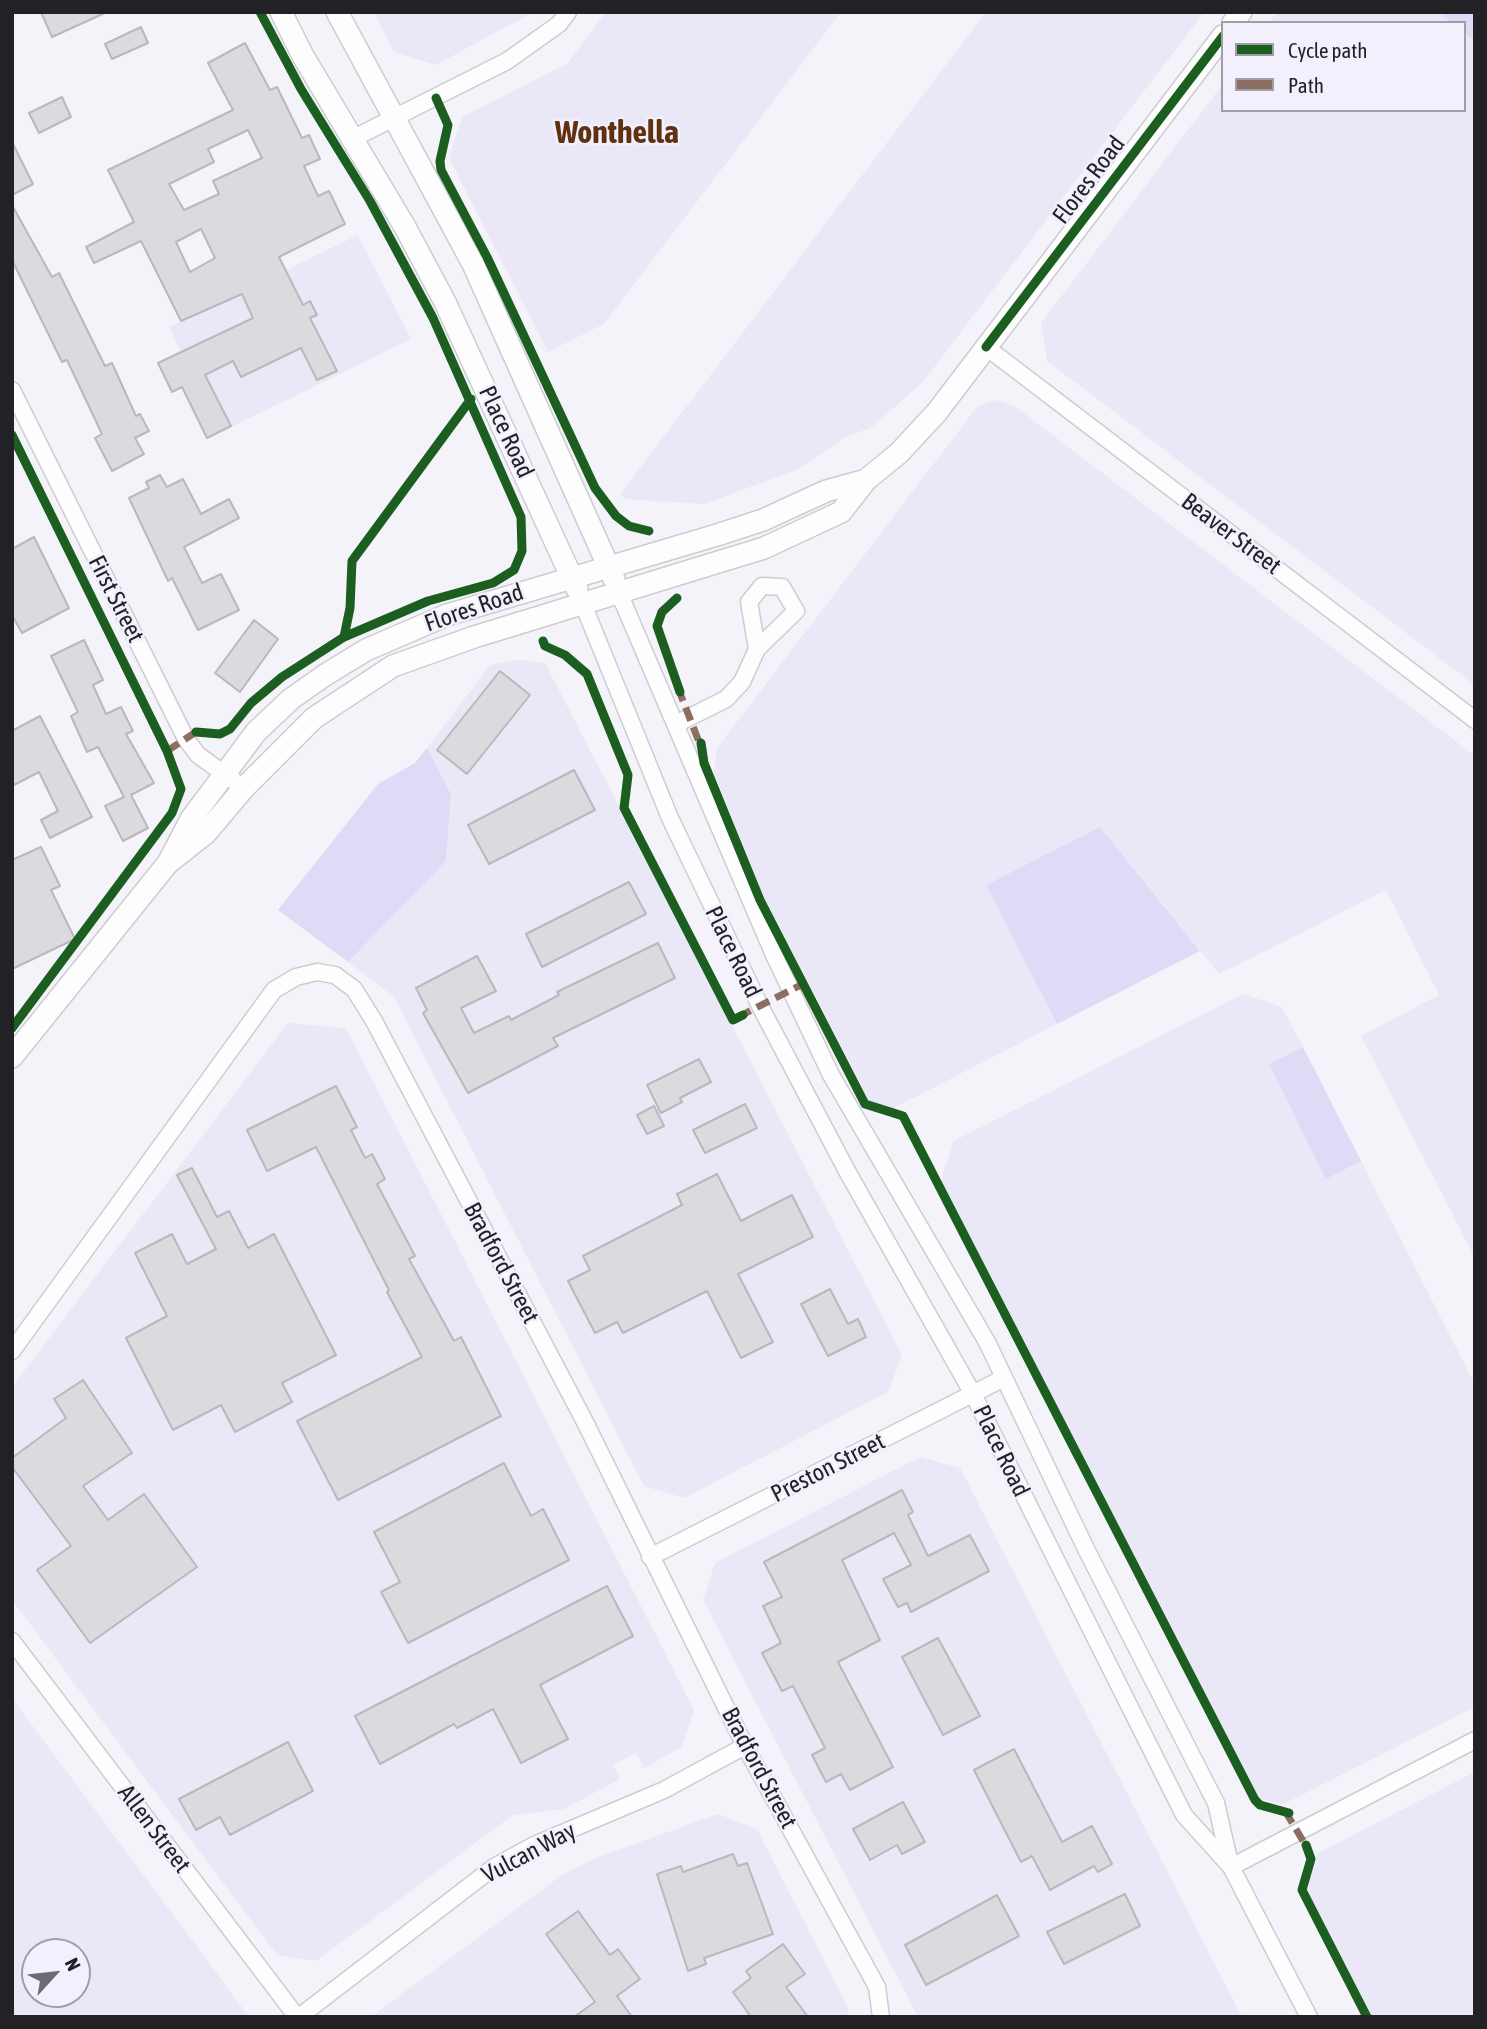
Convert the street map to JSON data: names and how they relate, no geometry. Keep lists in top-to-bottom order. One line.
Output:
{"streets":{"main road":["Flores Road","Place Road"],"street":["Beaver Street","First Street","Bradford Street","Preston Street","Allen Street","Vulcan Way"]},"crossings":[["Flores Road","Place Road"],["Flores Road","Beaver Street"],["Flores Road","First Street"],["Place Road","Preston Street"],["Bradford Street","Preston Street"],["Bradford Street","Vulcan Way"],["Allen Street","Vulcan Way"]],"districts":["Wonthella"],"legend":["Cycle path","Path"],"north":"top right"}
